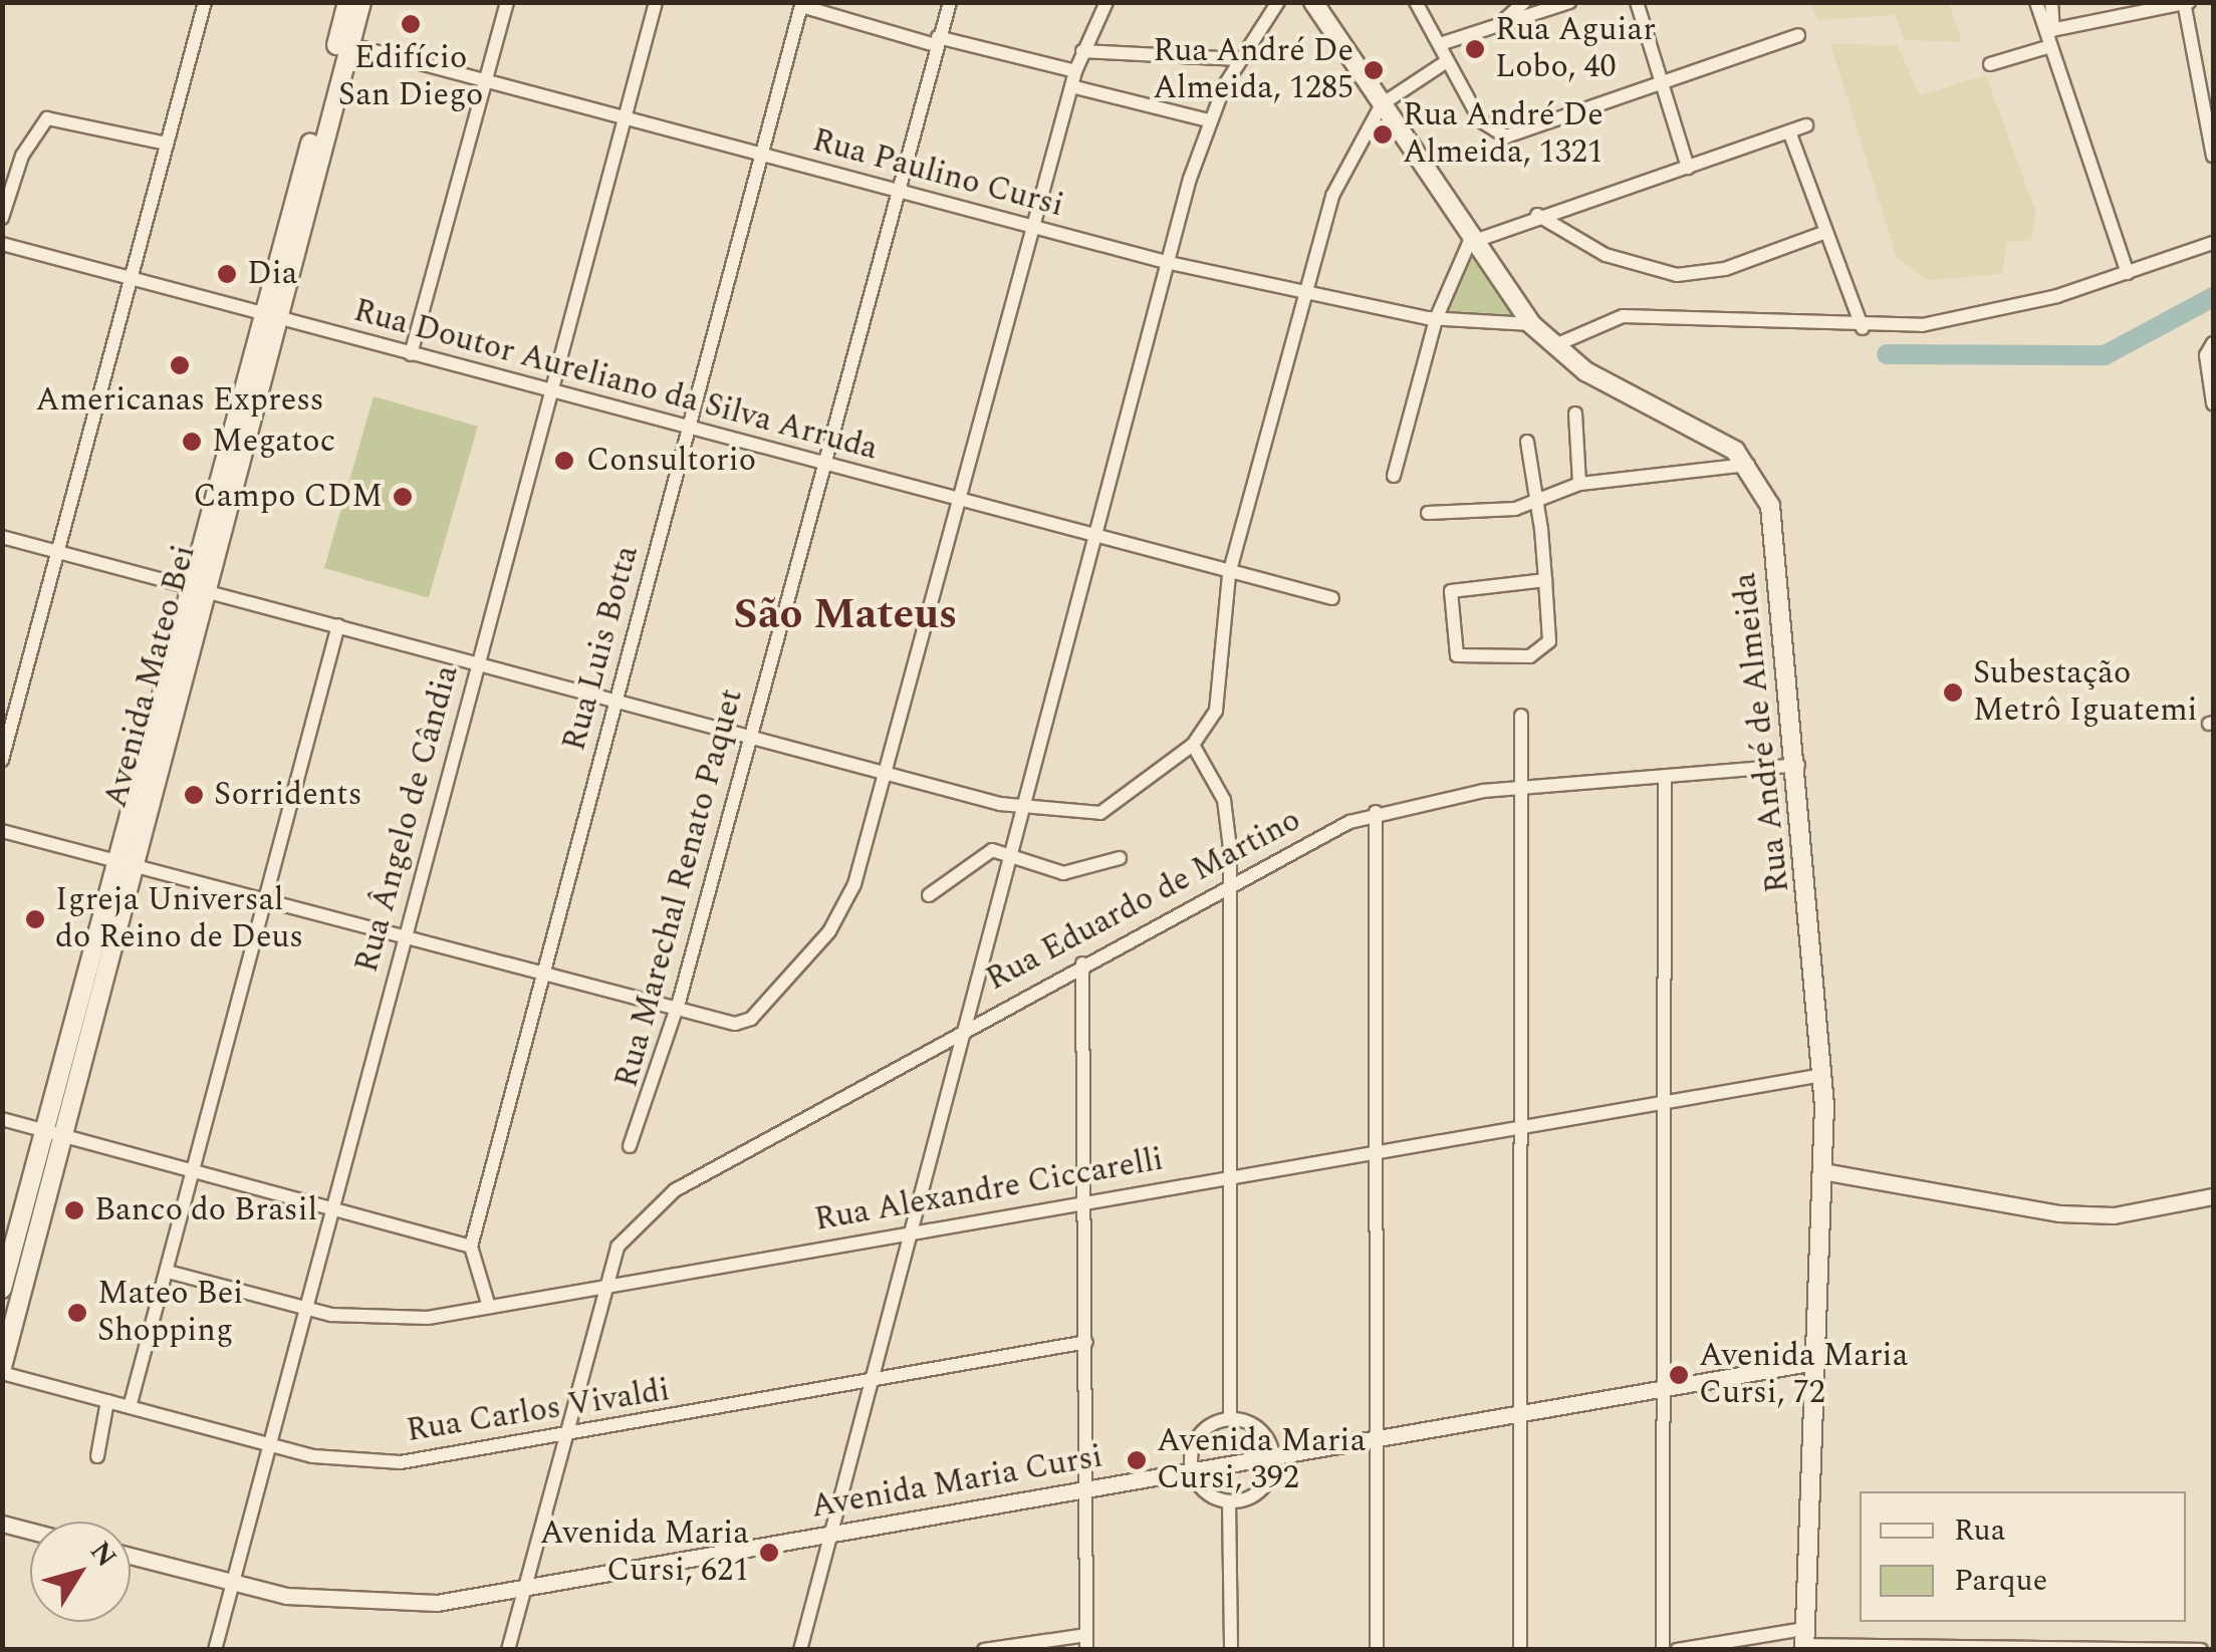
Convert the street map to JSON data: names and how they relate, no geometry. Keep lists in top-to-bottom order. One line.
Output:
{"streets":{"main road":["Avenida Mateo Bei","Rua André de Almeida"],"street":["Rua Paulino Cursi","Rua Doutor Aureliano da Silva Arruda","Rua Luis Botta","Rua Ângelo de Cândia","Rua Marechal Renato Paquet","Rua Eduardo de Martino","Rua Alexandre Ciccarelli","Rua Carlos Vivaldi","Avenida Maria Cursi"]},"crossings":[["Rua Paulino Cursi","Rua Luis Botta"],["Rua Paulino Cursi","Avenida Mateo Bei"],["Rua Paulino Cursi","Rua André de Almeida"],["Rua Paulino Cursi","Rua Ângelo de Cândia"],["Rua Paulino Cursi","Rua Marechal Renato Paquet"],["Rua Doutor Aureliano da Silva Arruda","Rua Luis Botta"],["Rua Doutor Aureliano da Silva Arruda","Avenida Mateo Bei"],["Rua Doutor Aureliano da Silva Arruda","Rua Ângelo de Cândia"],["Rua Doutor Aureliano da Silva Arruda","Rua Marechal Renato Paquet"],["Avenida Mateo Bei","Rua Carlos Vivaldi"],["Rua André de Almeida","Rua Eduardo de Martino"],["Rua André de Almeida","Rua Alexandre Ciccarelli"],["Rua André de Almeida","Avenida Maria Cursi"],["Rua Ângelo de Cândia","Rua Alexandre Ciccarelli"],["Rua Ângelo de Cândia","Rua Carlos Vivaldi"],["Rua Ângelo de Cândia","Avenida Maria Cursi"],["Rua Eduardo de Martino","Rua Alexandre Ciccarelli"],["Rua Eduardo de Martino","Rua Carlos Vivaldi"],["Rua Eduardo de Martino","Avenida Maria Cursi"]],"districts":["São Mateus"],"places":["Edifício San Diego","Rua Aguiar Lobo, 40","Rua André De Almeida, 1285","Rua André De Almeida, 1321","Dia","Americanas Express","Megatoc","Consultorio","Campo CDM","Subestação Metrô Iguatemi","Sorridents","Igreja Universal do Reino de Deus","Banco do Brasil","Mateo Bei Shopping","Avenida Maria Cursi, 72","Avenida Maria Cursi, 392","Avenida Maria Cursi, 621"],"legend":["Rua","Parque"],"north":"top right"}
